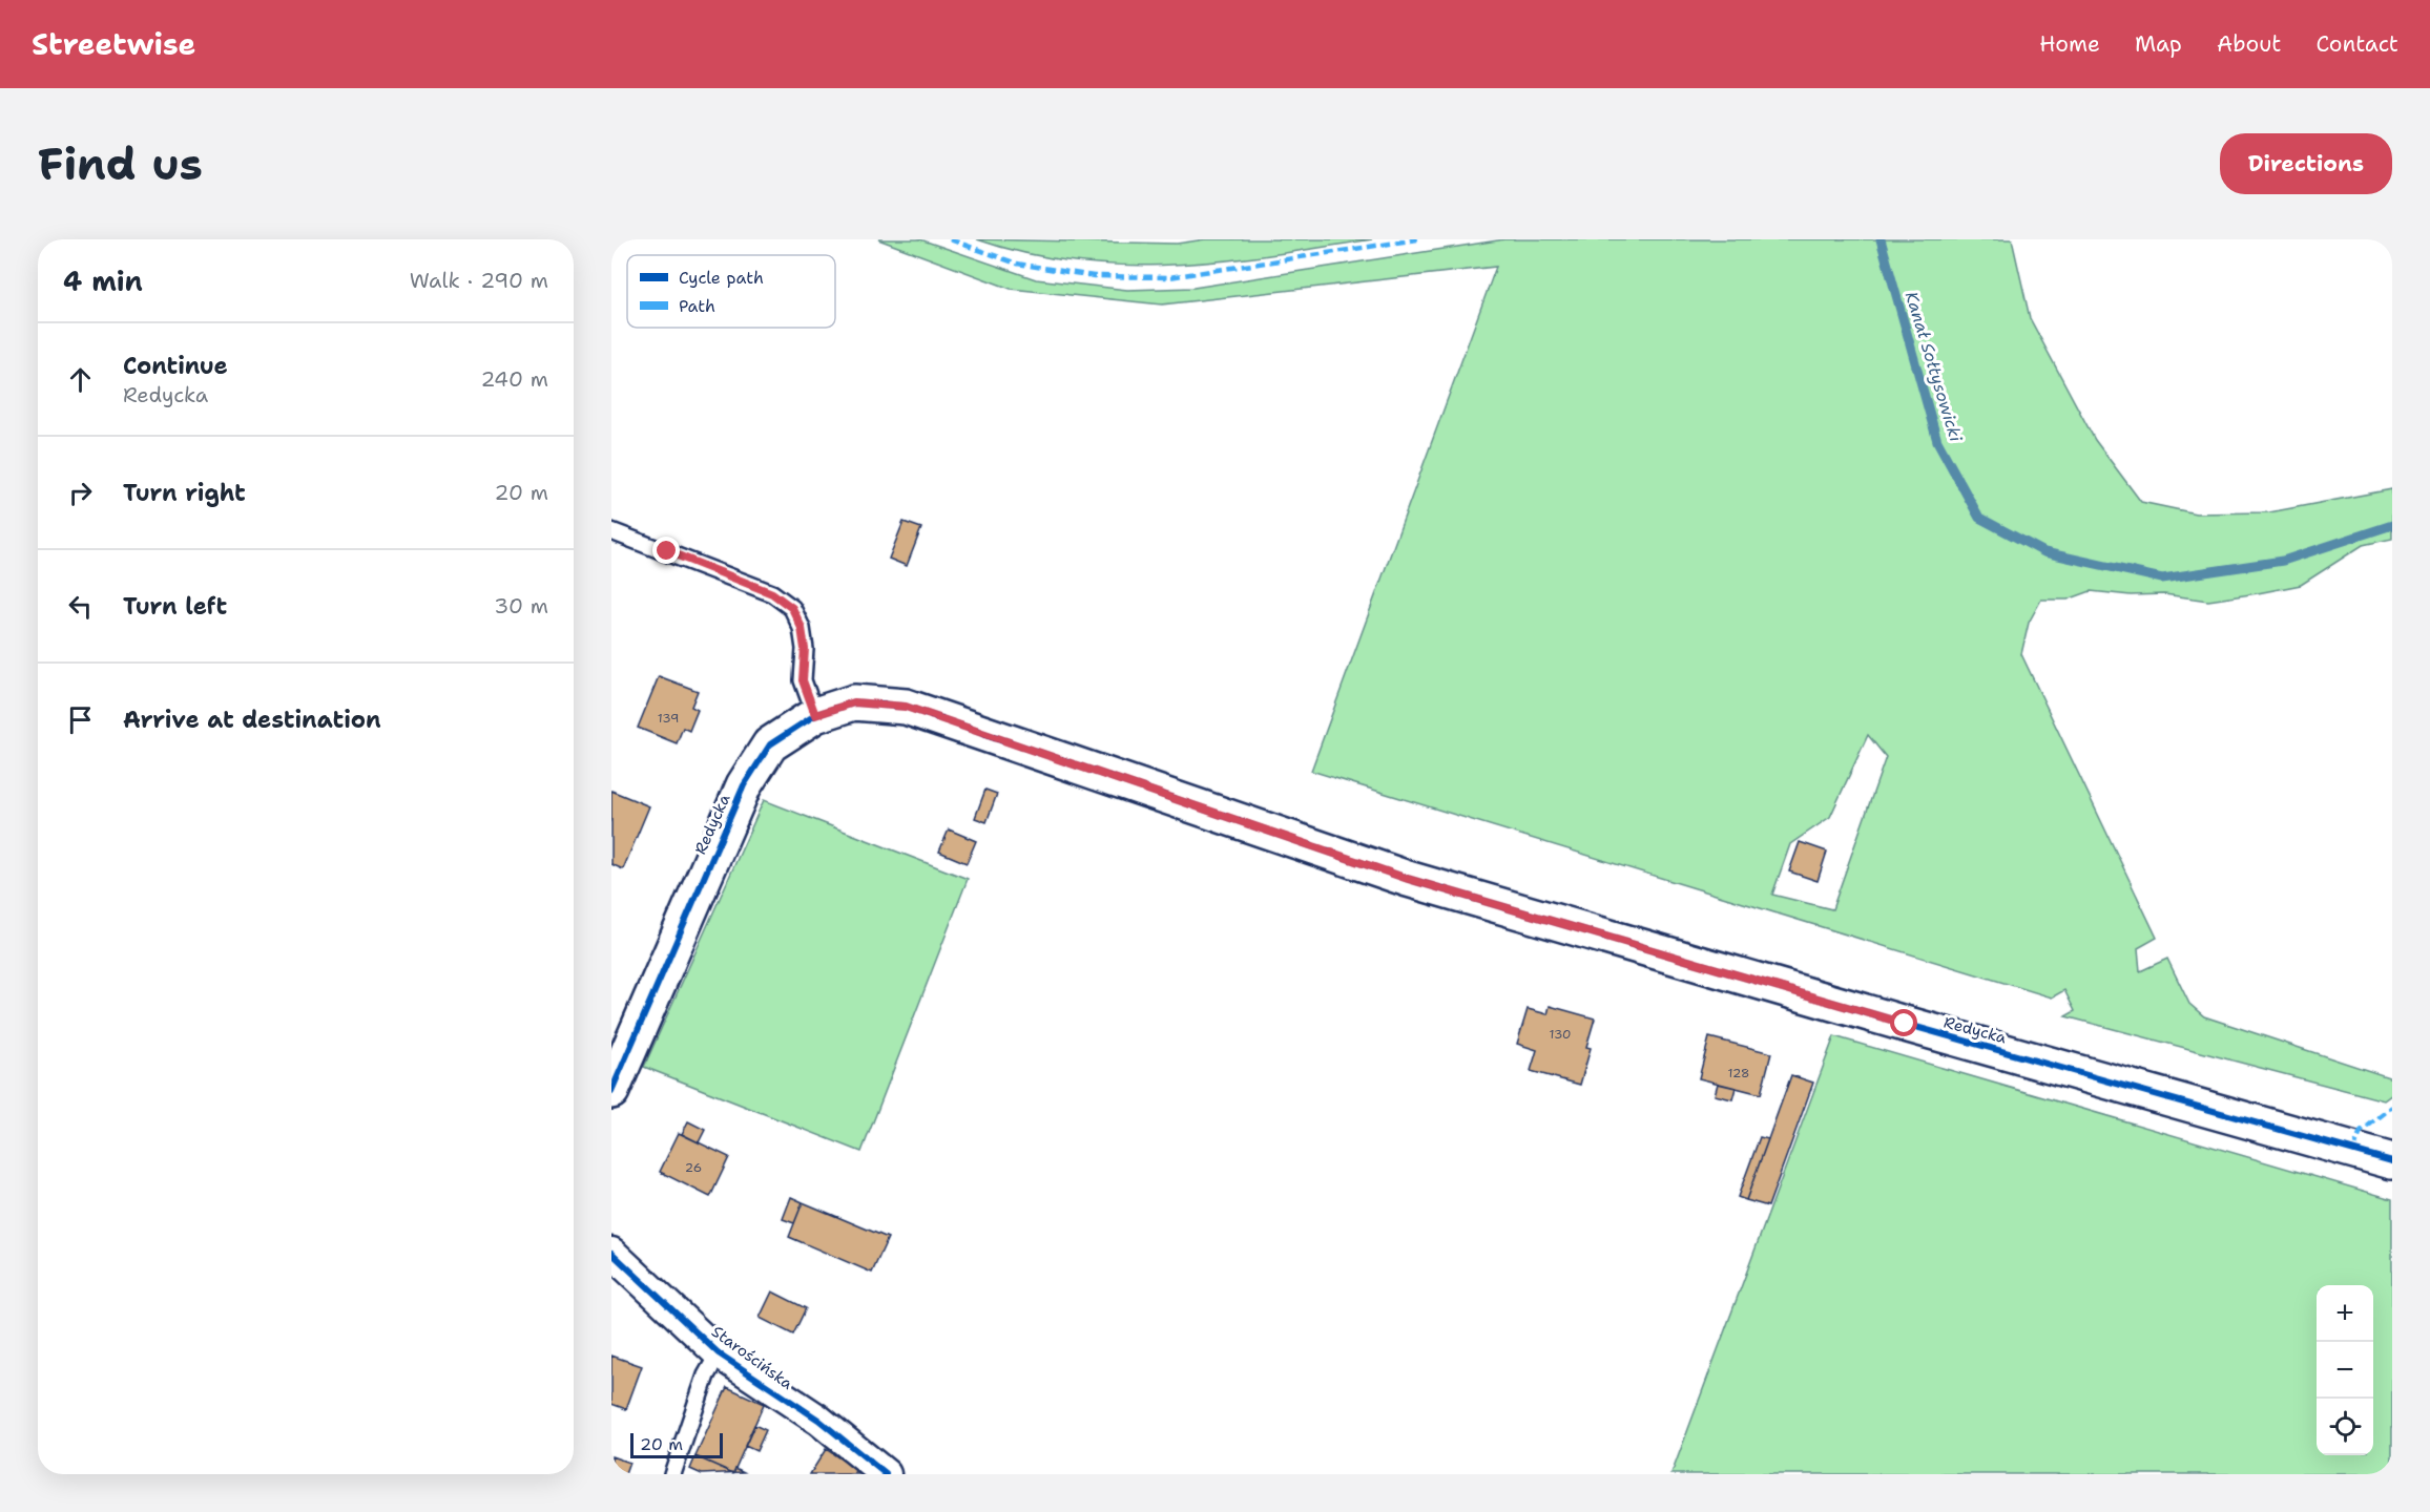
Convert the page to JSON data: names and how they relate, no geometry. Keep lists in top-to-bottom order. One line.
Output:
{"streets":{"street":["Redycka","Starościńska"]},"water":["Kanał Sołtysowicki"],"house_numbers":["139","130","128","26"],"legend":["Cycle path","Path"],"scale_bar":"20 m","page":{"header":"Streetwise","nav":["Home","Map","About","Contact"],"buttons":"Directions","title":"Find us","heading":["4 min","Walk · 290 m"],"list":[["Continue","Redycka","240 m"],["Turn right","20 m"],["Turn left","30 m"],"Arrive at destination"],"map_buttons":["+","−"],"scale":"20 m"}}
